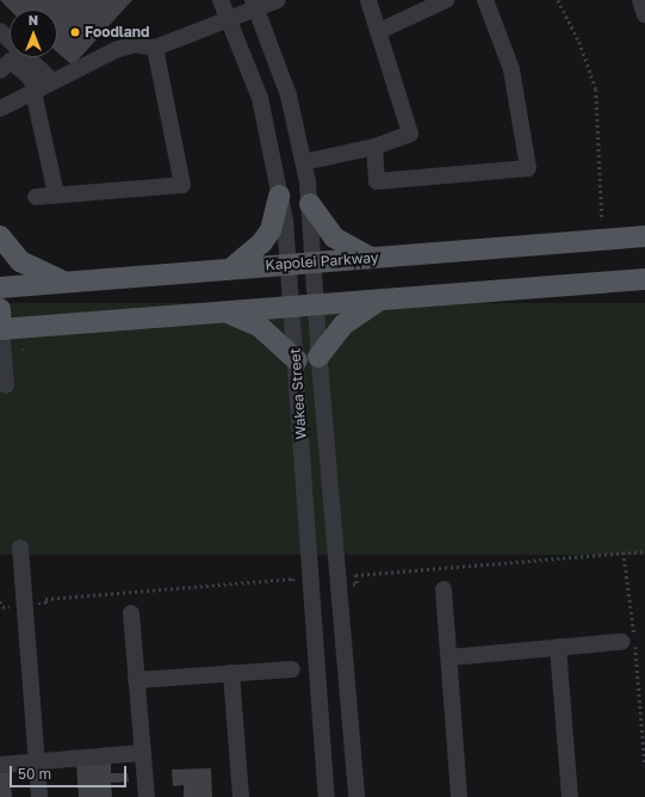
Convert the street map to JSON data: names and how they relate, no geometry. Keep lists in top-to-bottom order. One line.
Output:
{"streets":{"main road":["Kapolei Parkway"],"street":["Wakea Street"]},"crossings":[["Kapolei Parkway","Wakea Street"]],"places":["Foodland"],"scale_bar":"50 m","north":"top"}
